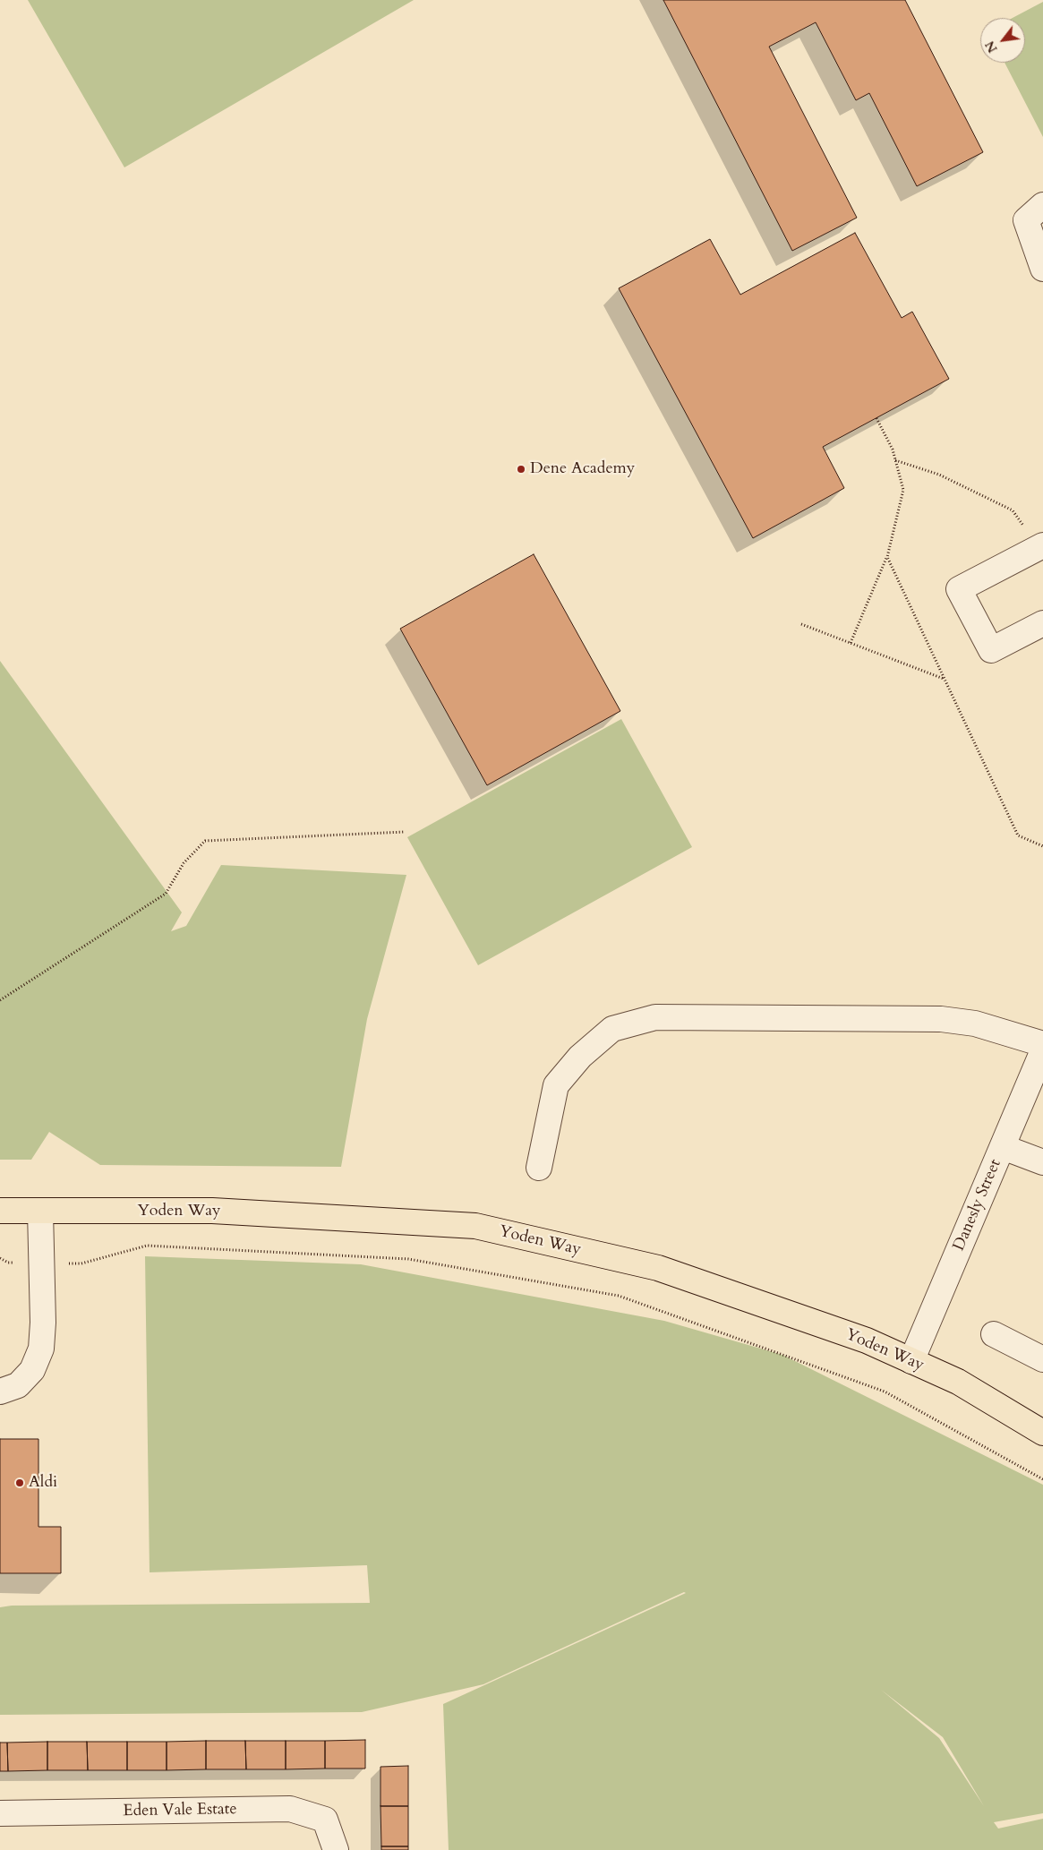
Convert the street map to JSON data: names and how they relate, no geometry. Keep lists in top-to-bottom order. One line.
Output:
{"streets":{"main road":["Yoden Way"],"street":["Danesly Street","Eden Vale Estate"]},"crossings":[["Danesly Street","Yoden Way"]],"places":["Dene Academy","Aldi"],"north":"bottom left"}
